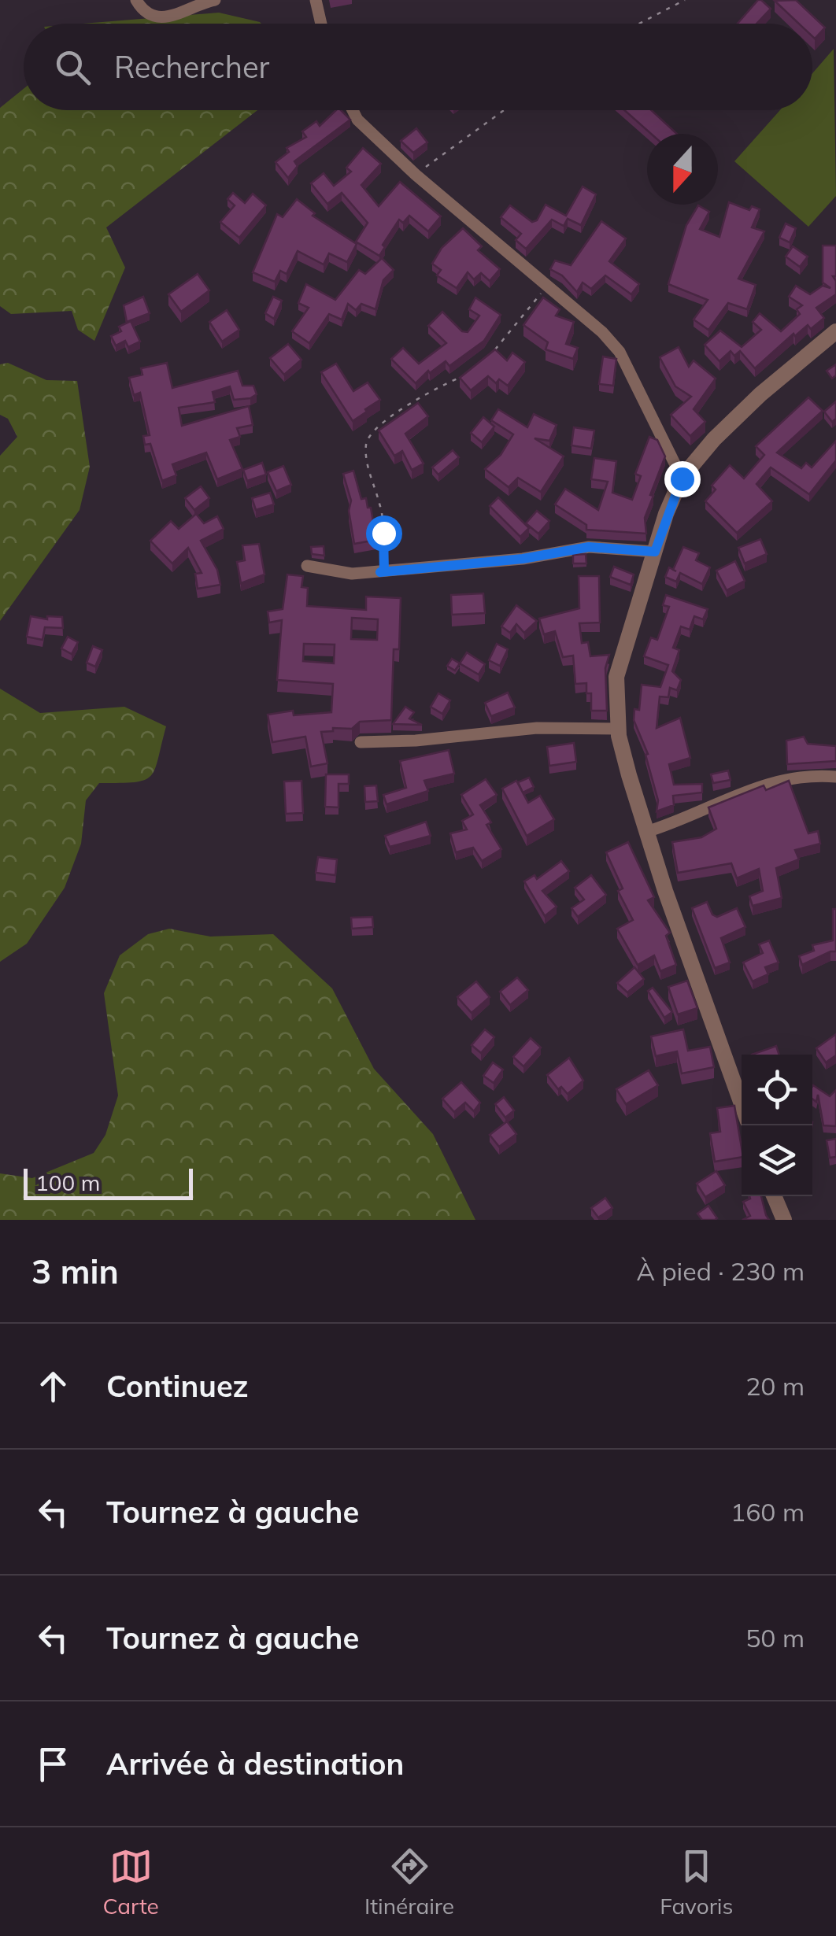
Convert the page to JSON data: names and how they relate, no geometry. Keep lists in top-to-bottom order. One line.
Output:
{"scale_bar":"100 m","north":"bottom","page":{"search":"Rechercher","scale":"100 m","heading":["3 min","À pied · 230 m"],"list":[["Continuez","20 m"],["Tournez à gauche","160 m"],["Tournez à gauche","50 m"],"Arrivée à destination"],"nav":["Carte","Itinéraire","Favoris"]}}
